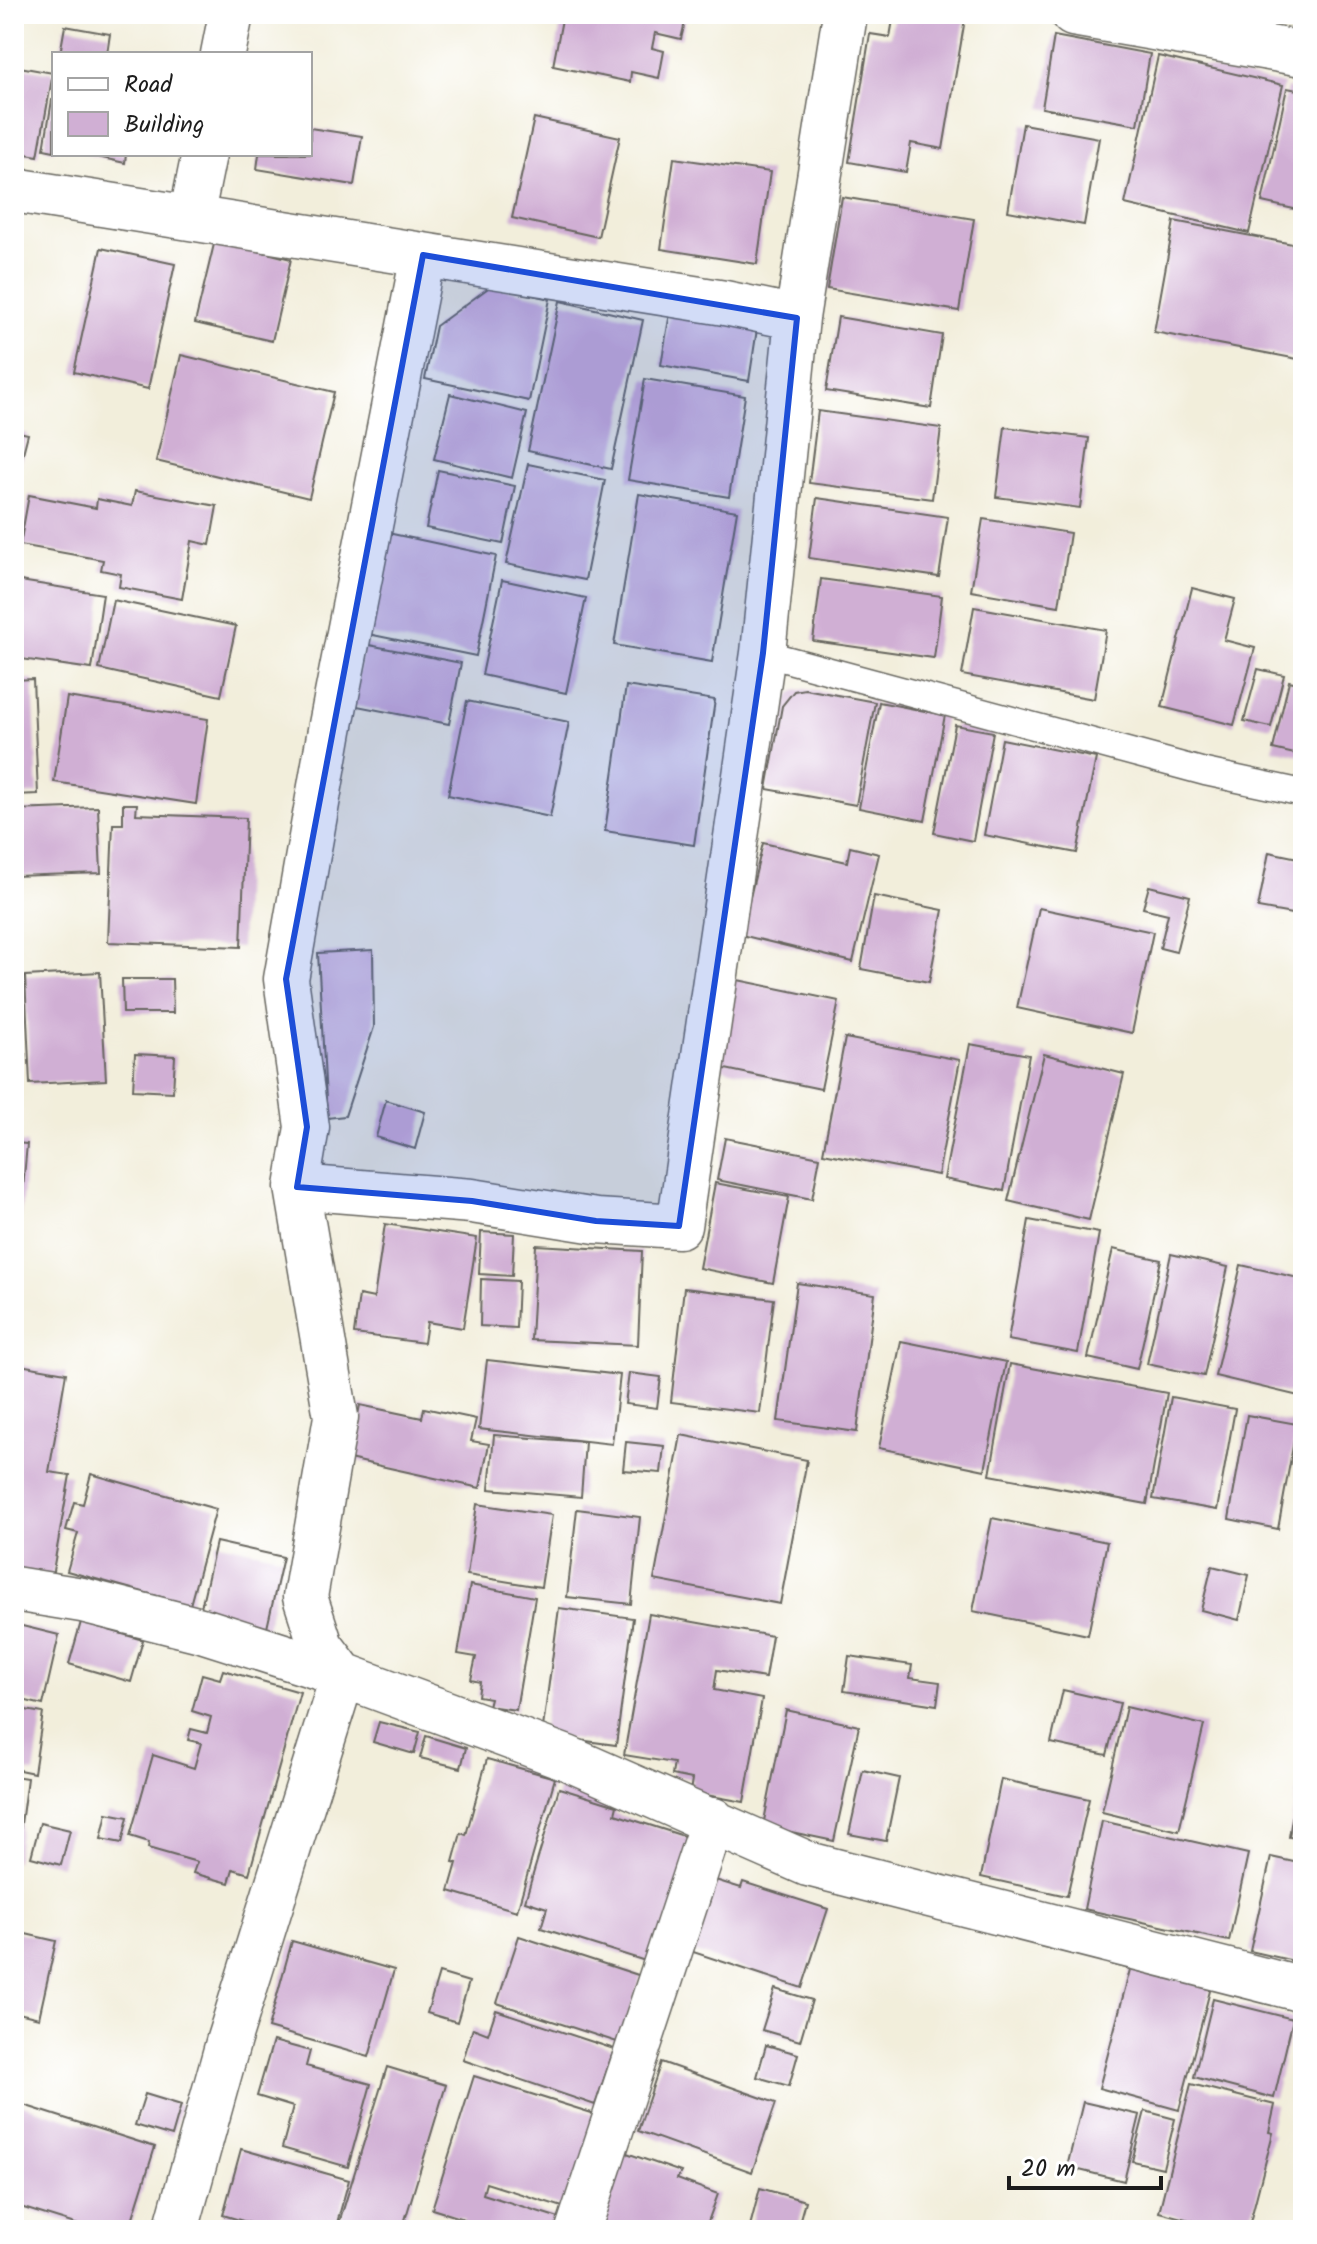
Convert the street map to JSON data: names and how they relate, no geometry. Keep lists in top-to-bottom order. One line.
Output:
{"legend":["Road","Building"],"scale_bar":"20 m"}
